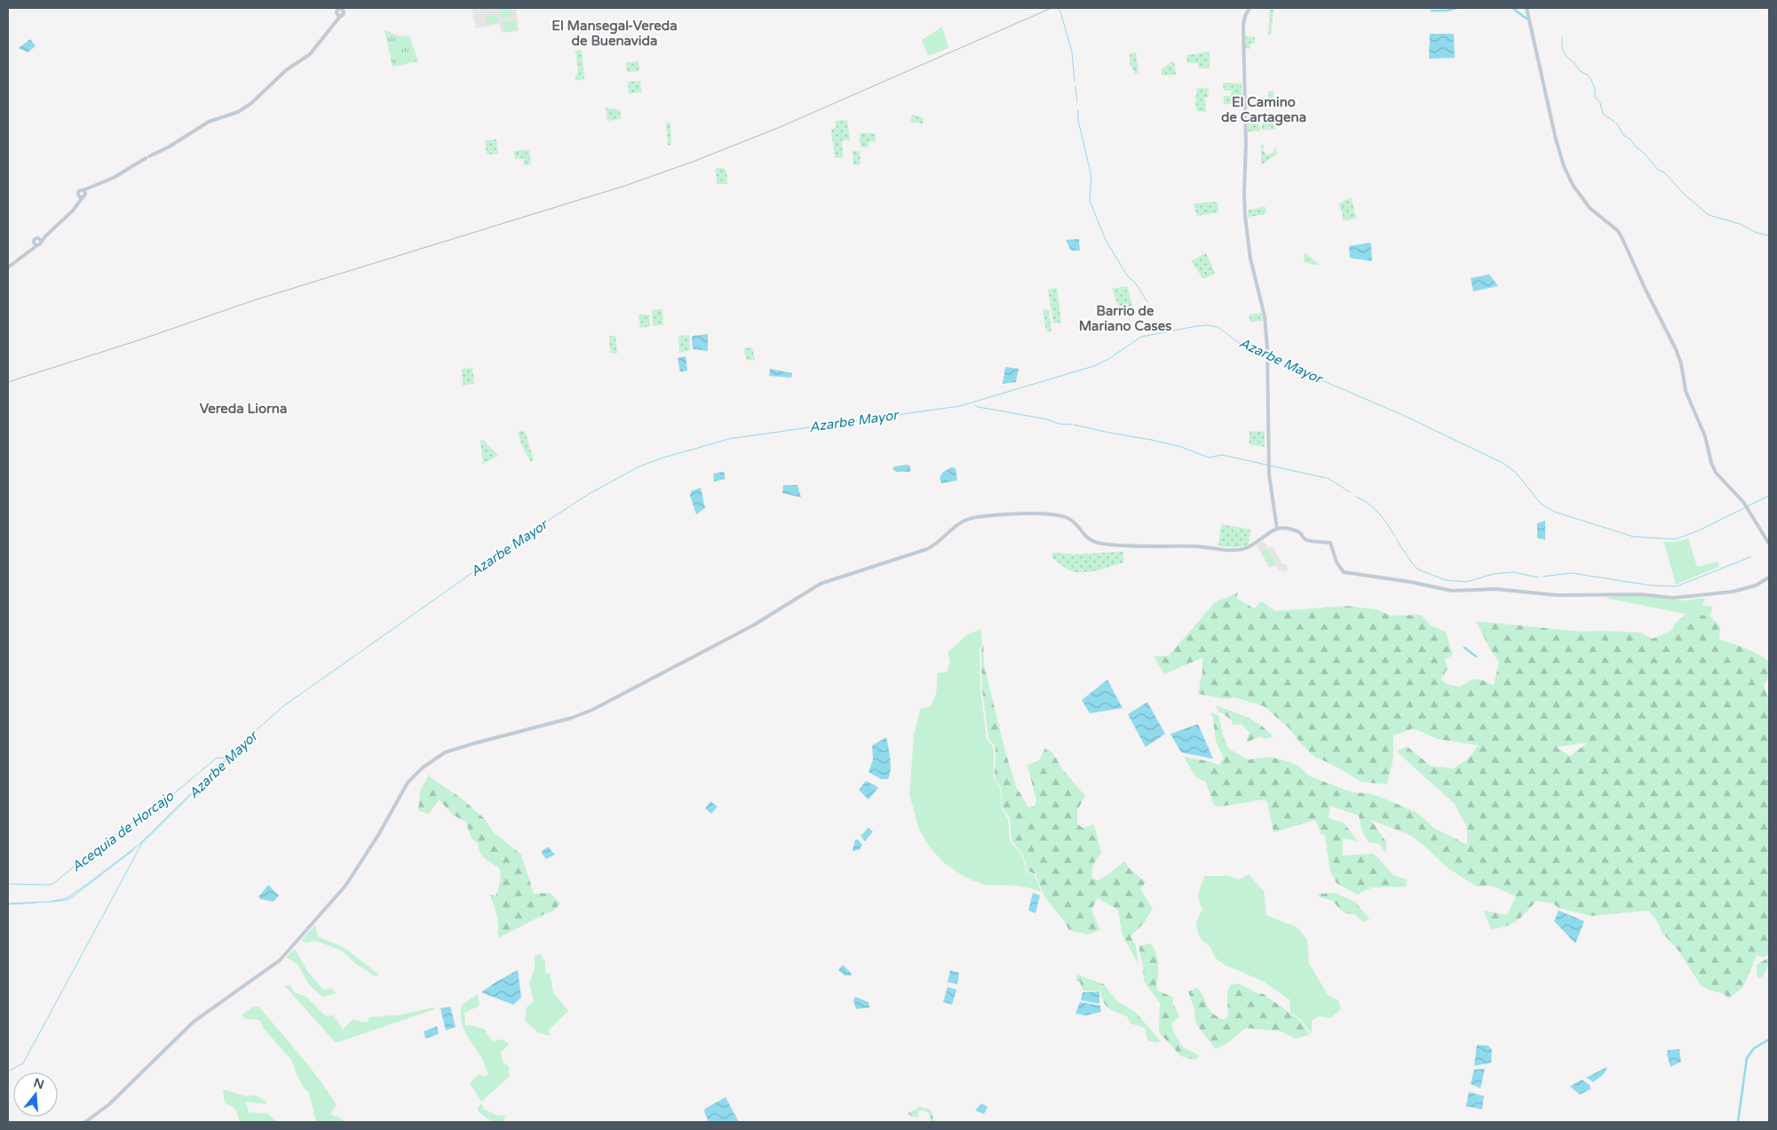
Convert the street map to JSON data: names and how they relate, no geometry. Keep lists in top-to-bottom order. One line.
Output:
{"districts":["El Mansegal-Vereda de Buenavida","El Camino de Cartagena","Barrio de Mariano Cases","Vereda Liorna"],"water":["Azarbe Mayor","Acequia de Horcajo"],"north":"top"}
